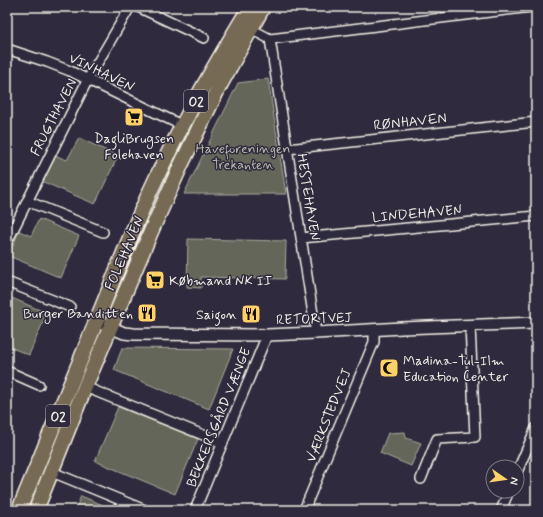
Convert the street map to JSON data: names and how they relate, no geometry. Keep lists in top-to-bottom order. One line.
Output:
{"streets":{"main road":["O2","FOLEHAVEN"],"street":["VINHAVEN","FRUGTHAVEN","RØNHAVEN","HESTEHAVEN","LINDEHAVEN","RETORTVEJ","VÆRKSTEDVEJ","BEKKERSGÅRD VÆNGE"]},"crossings":[["VINHAVEN","FRUGTHAVEN"],["VINHAVEN","FOLEHAVEN"],["FRUGTHAVEN","FOLEHAVEN"],["RØNHAVEN","HESTEHAVEN"],["HESTEHAVEN","LINDEHAVEN"],["HESTEHAVEN","RETORTVEJ"],["FOLEHAVEN","RETORTVEJ"],["RETORTVEJ","VÆRKSTEDVEJ"],["RETORTVEJ","BEKKERSGÅRD VÆNGE"]],"parks":["Haveforeningen Trekanten"],"places":{"supermarket":["DagliBrugsen Folehaven","Købmand NK II"],"restaurant":["Burger Banditten","Saigon"],"mosque":["Madina-Tul-Ilm Education Center"]},"north":"right"}
